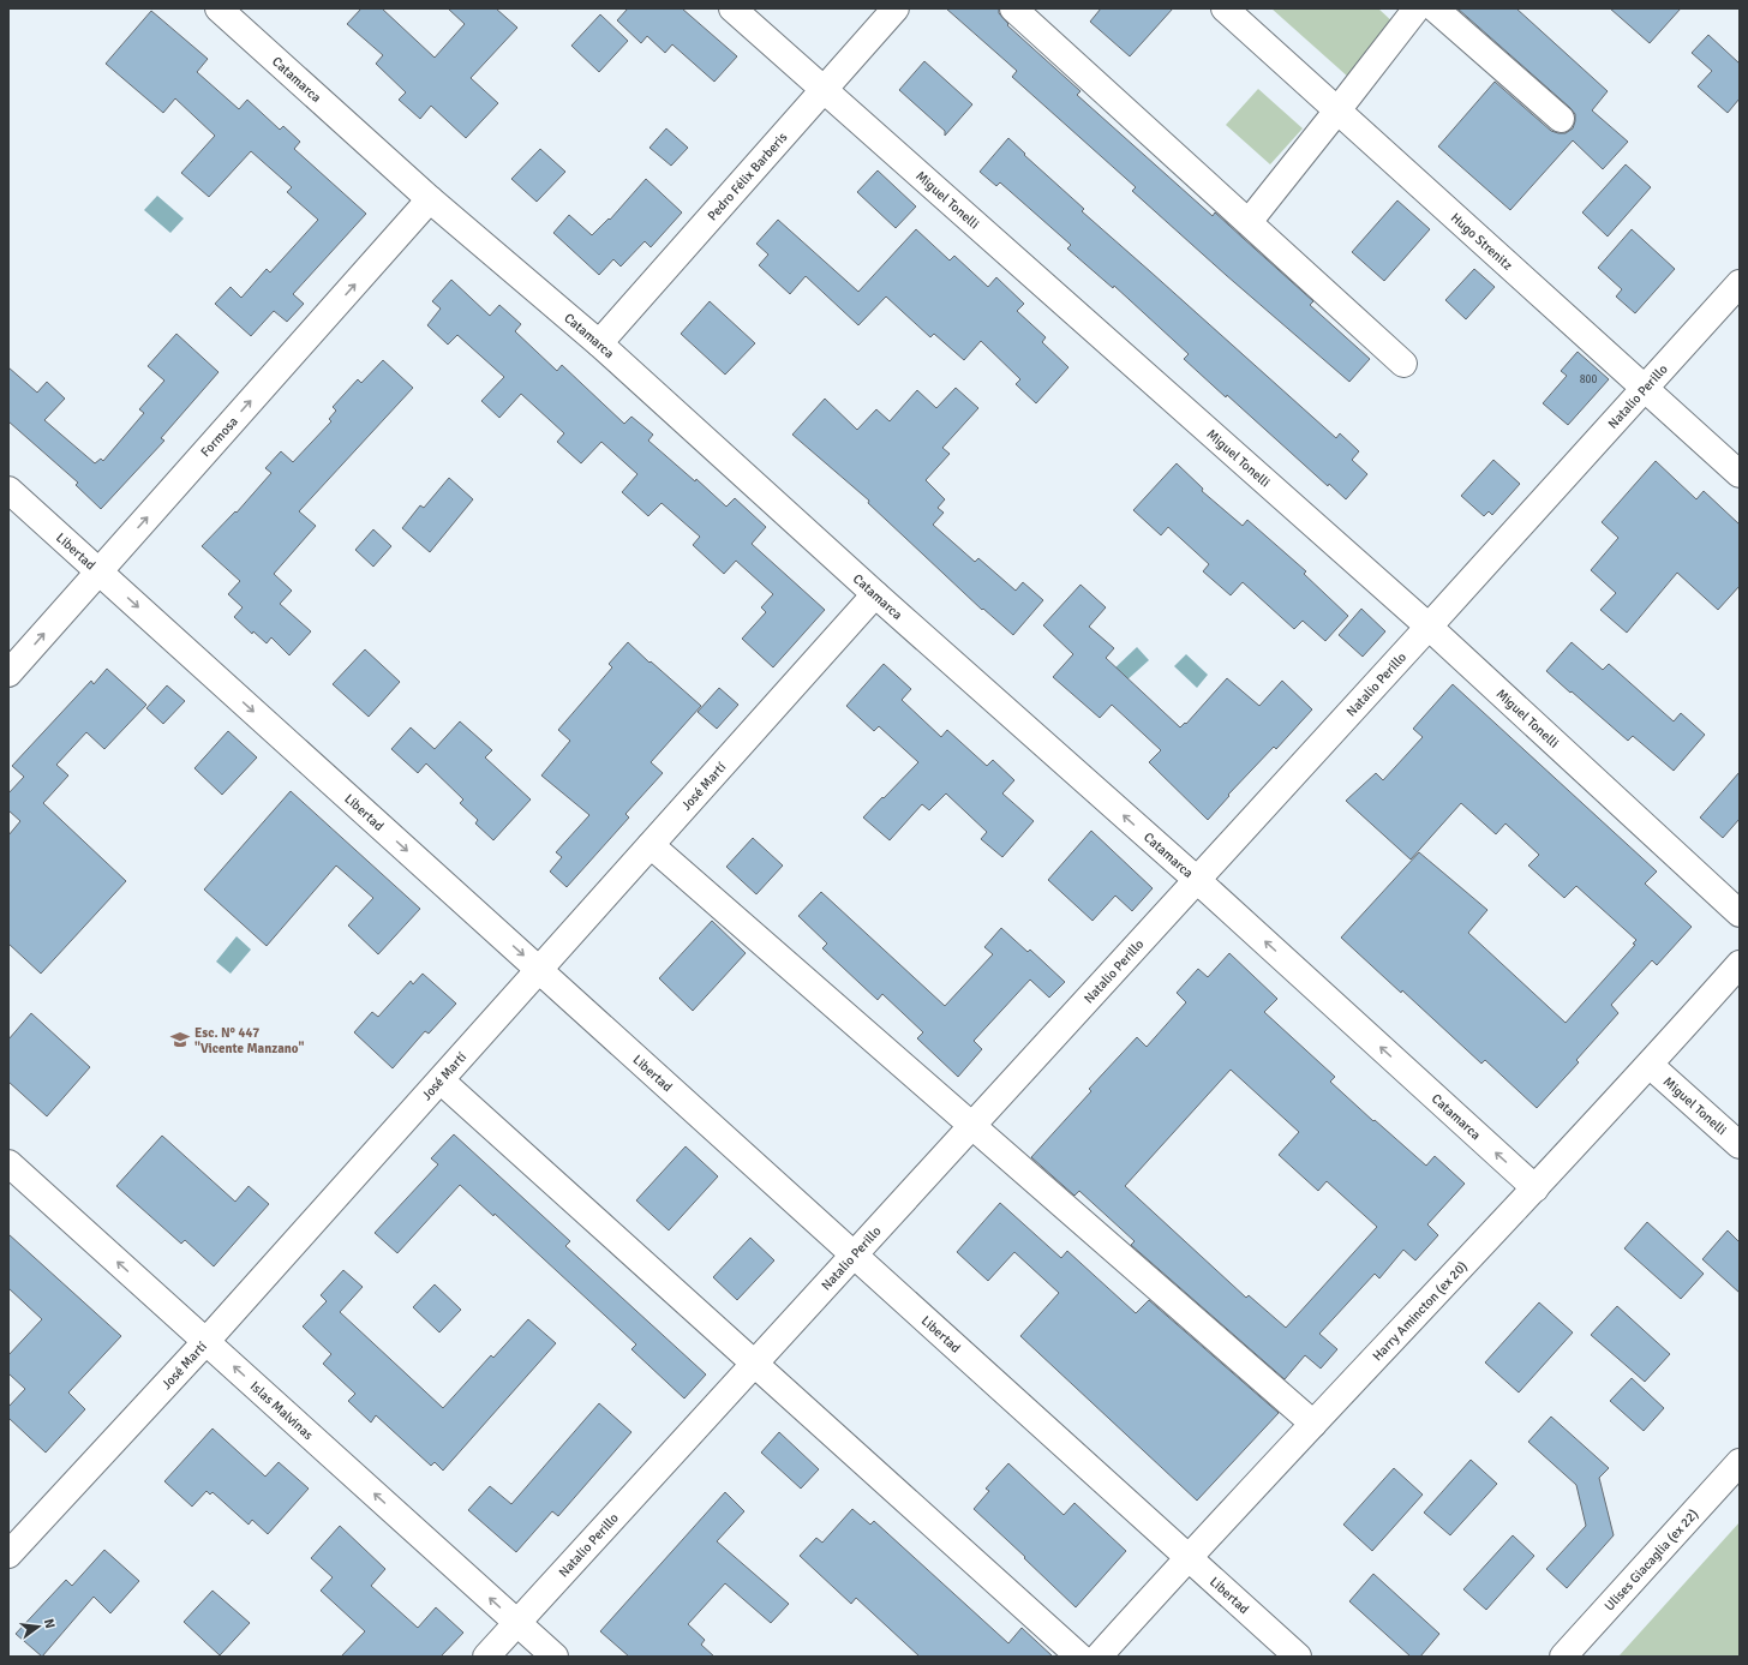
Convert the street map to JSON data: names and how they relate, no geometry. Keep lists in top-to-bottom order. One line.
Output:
{"streets":{"street":["Catamarca","Pedro Félix Barberis","Miguel Tonelli","Hugo Strenitz","Natalio Perillo","Formosa","Libertad","José Martí","Harry Amincton (ex 20)","Islas Malvinas","Ulises Giacaglia (ex 22)"]},"crossings":[["Catamarca","Pedro Félix Barberis"],["Catamarca","Natalio Perillo"],["Catamarca","Formosa"],["Catamarca","José Martí"],["Catamarca","Harry Amincton (ex 20)"],["Pedro Félix Barberis","Miguel Tonelli"],["Miguel Tonelli","Natalio Perillo"],["Miguel Tonelli","Harry Amincton (ex 20)"],["Hugo Strenitz","Natalio Perillo"],["Natalio Perillo","Libertad"],["Natalio Perillo","Islas Malvinas"],["Formosa","Libertad"],["Libertad","José Martí"],["Libertad","Harry Amincton (ex 20)"],["José Martí","Islas Malvinas"]],"one_way":["Catamarca","Formosa","Islas Malvinas"],"places":{"school or university":["Esc. N° 447 \"Vicente Manzano\""]},"house_numbers":["800"],"north":"right"}
